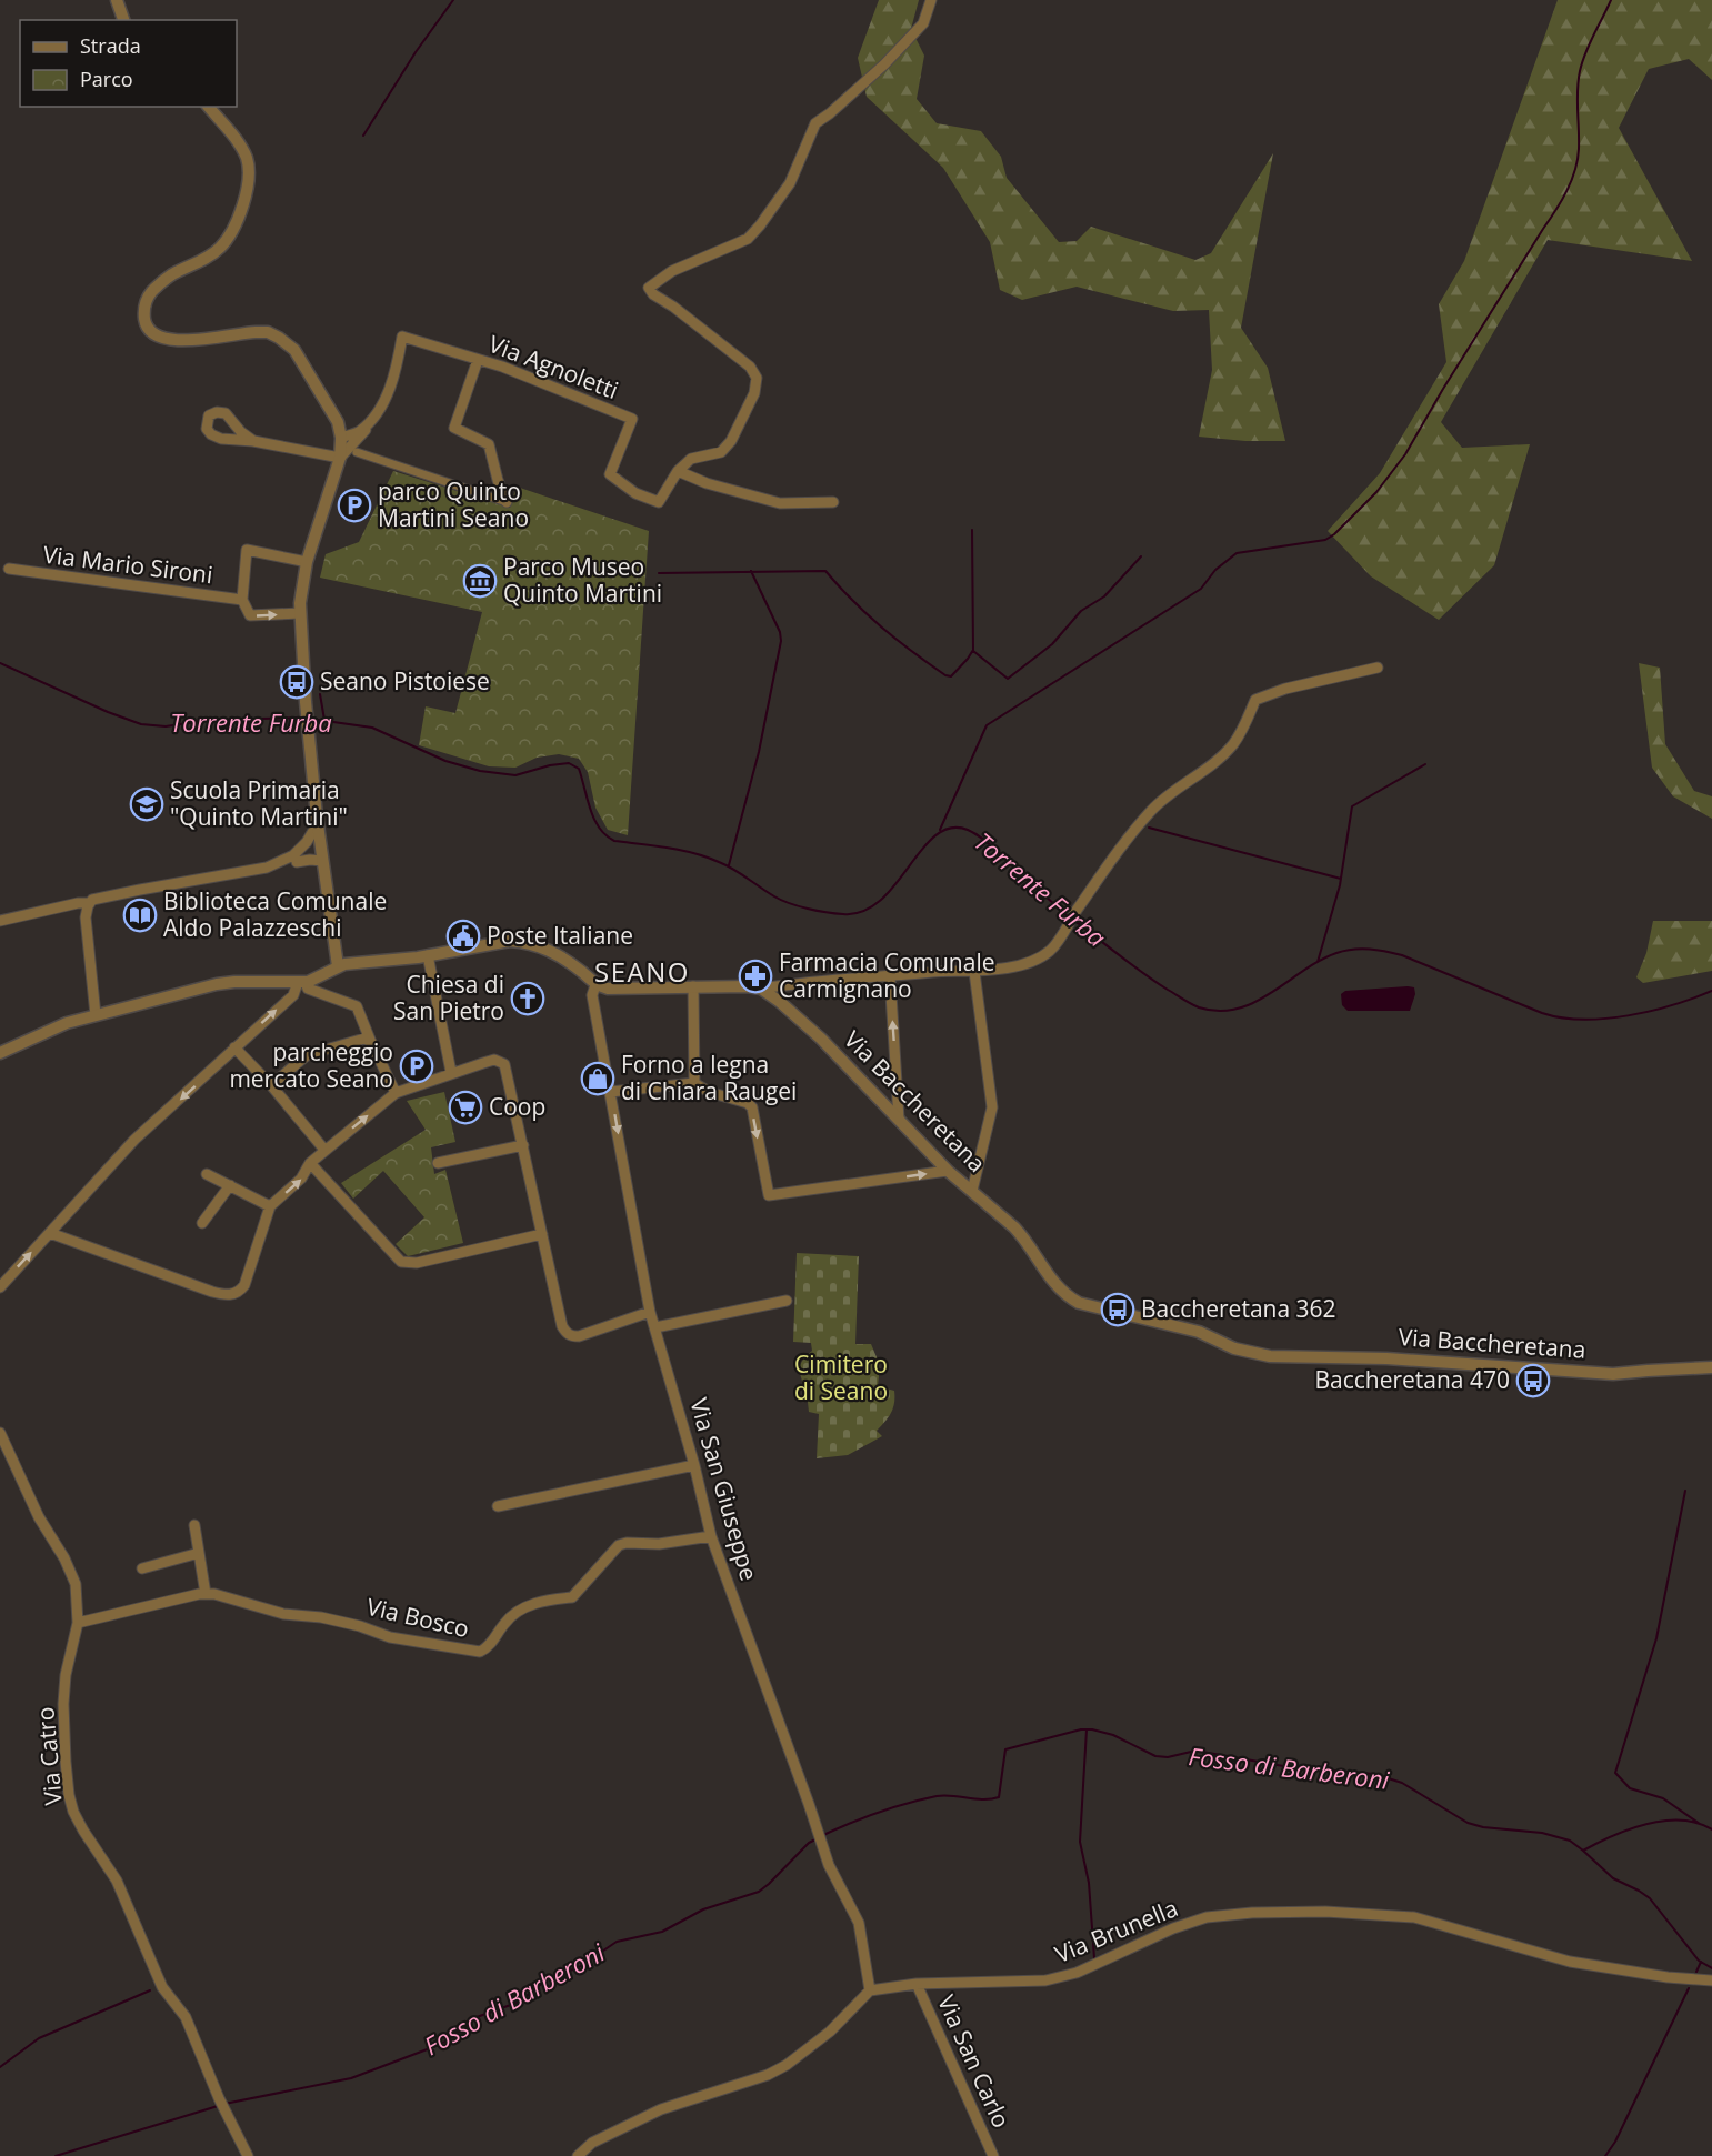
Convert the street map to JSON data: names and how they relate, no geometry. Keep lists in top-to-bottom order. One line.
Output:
{"streets":{"street":["Via Agnoletti","Via Mario Sironi","Via Baccheretana","Via San Giuseppe","Via Bosco","Via Catro","Via Brunella","Via San Carlo"]},"crossings":[["Via San Giuseppe","Via Bosco"],["Via San Giuseppe","Via Brunella"],["Via Bosco","Via Catro"],["Via Brunella","Via San Carlo"]],"districts":["SEANO"],"water":["Torrente Furba","Fosso di Barberoni"],"parks":["Cimitero di Seano"],"places":{"parking":["parco Quinto Martini Seano","parcheggio mercato Seano"],"museum":["Parco Museo Quinto Martini"],"bus stop":["Seano Pistoiese","Baccheretana 362","Baccheretana 470"],"school or university":["Scuola Primaria \"Quinto Martini\""],"library":["Biblioteca Comunale Aldo Palazzeschi"],"public building":["Poste Italiane"],"pharmacy":["Farmacia Comunale Carmignano"],"church":["Chiesa di San Pietro"],"shop":["Forno a legna di Chiara Raugei"],"supermarket":["Coop"]},"legend":["Strada","Parco"]}
